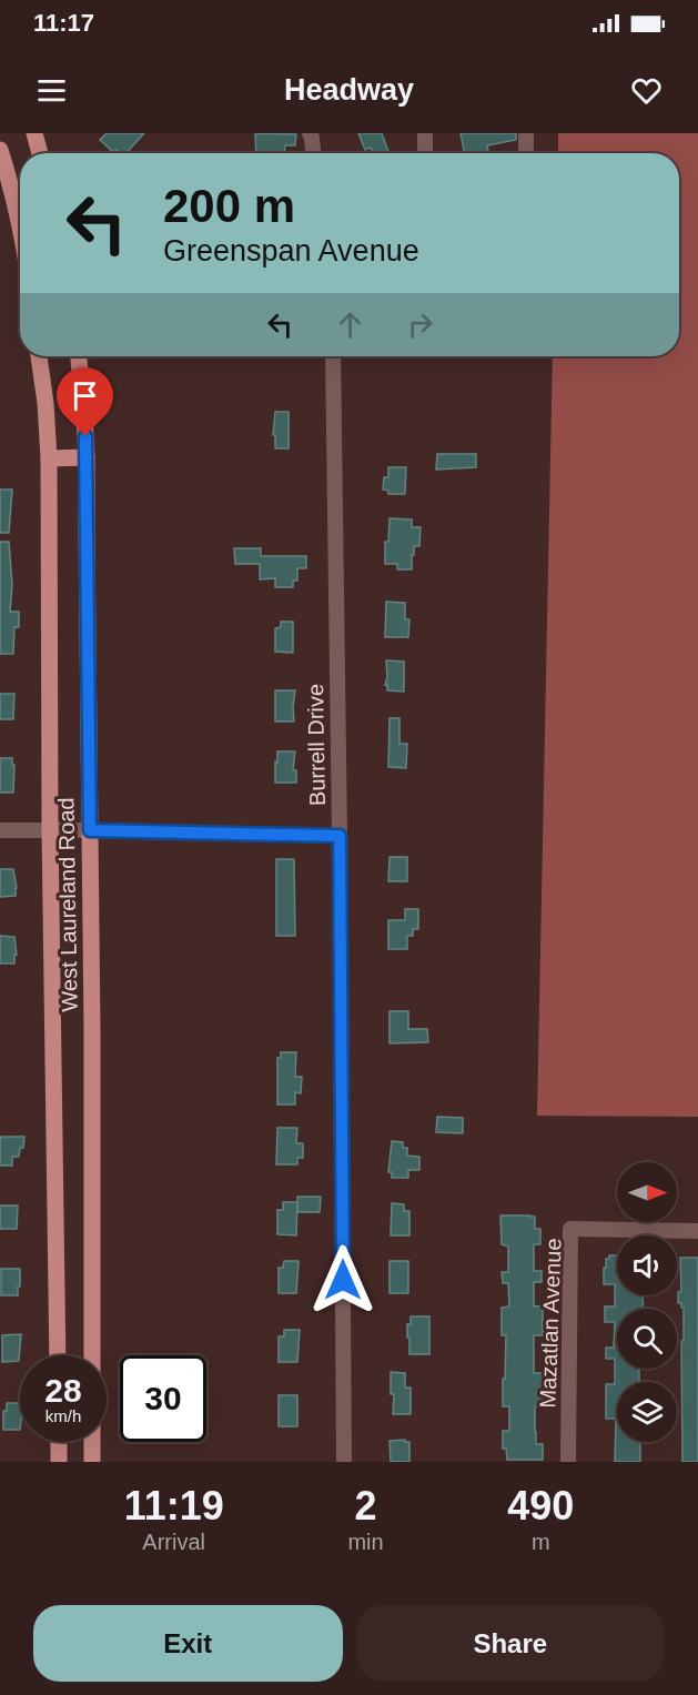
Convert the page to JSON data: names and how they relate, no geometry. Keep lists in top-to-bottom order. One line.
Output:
{"streets":{"main road":["West Laureland Road"],"street":["Burrell Drive","Mazatlan Avenue"]},"north":"right","page":{"status":"11:17","header":"Headway","turn":["200 m","Greenspan Avenue"],"speed":"28 km/h","limit":"30","eta":["11:19","Arrival","2","min","490","m"],"buttons":["Exit","Share"]}}
